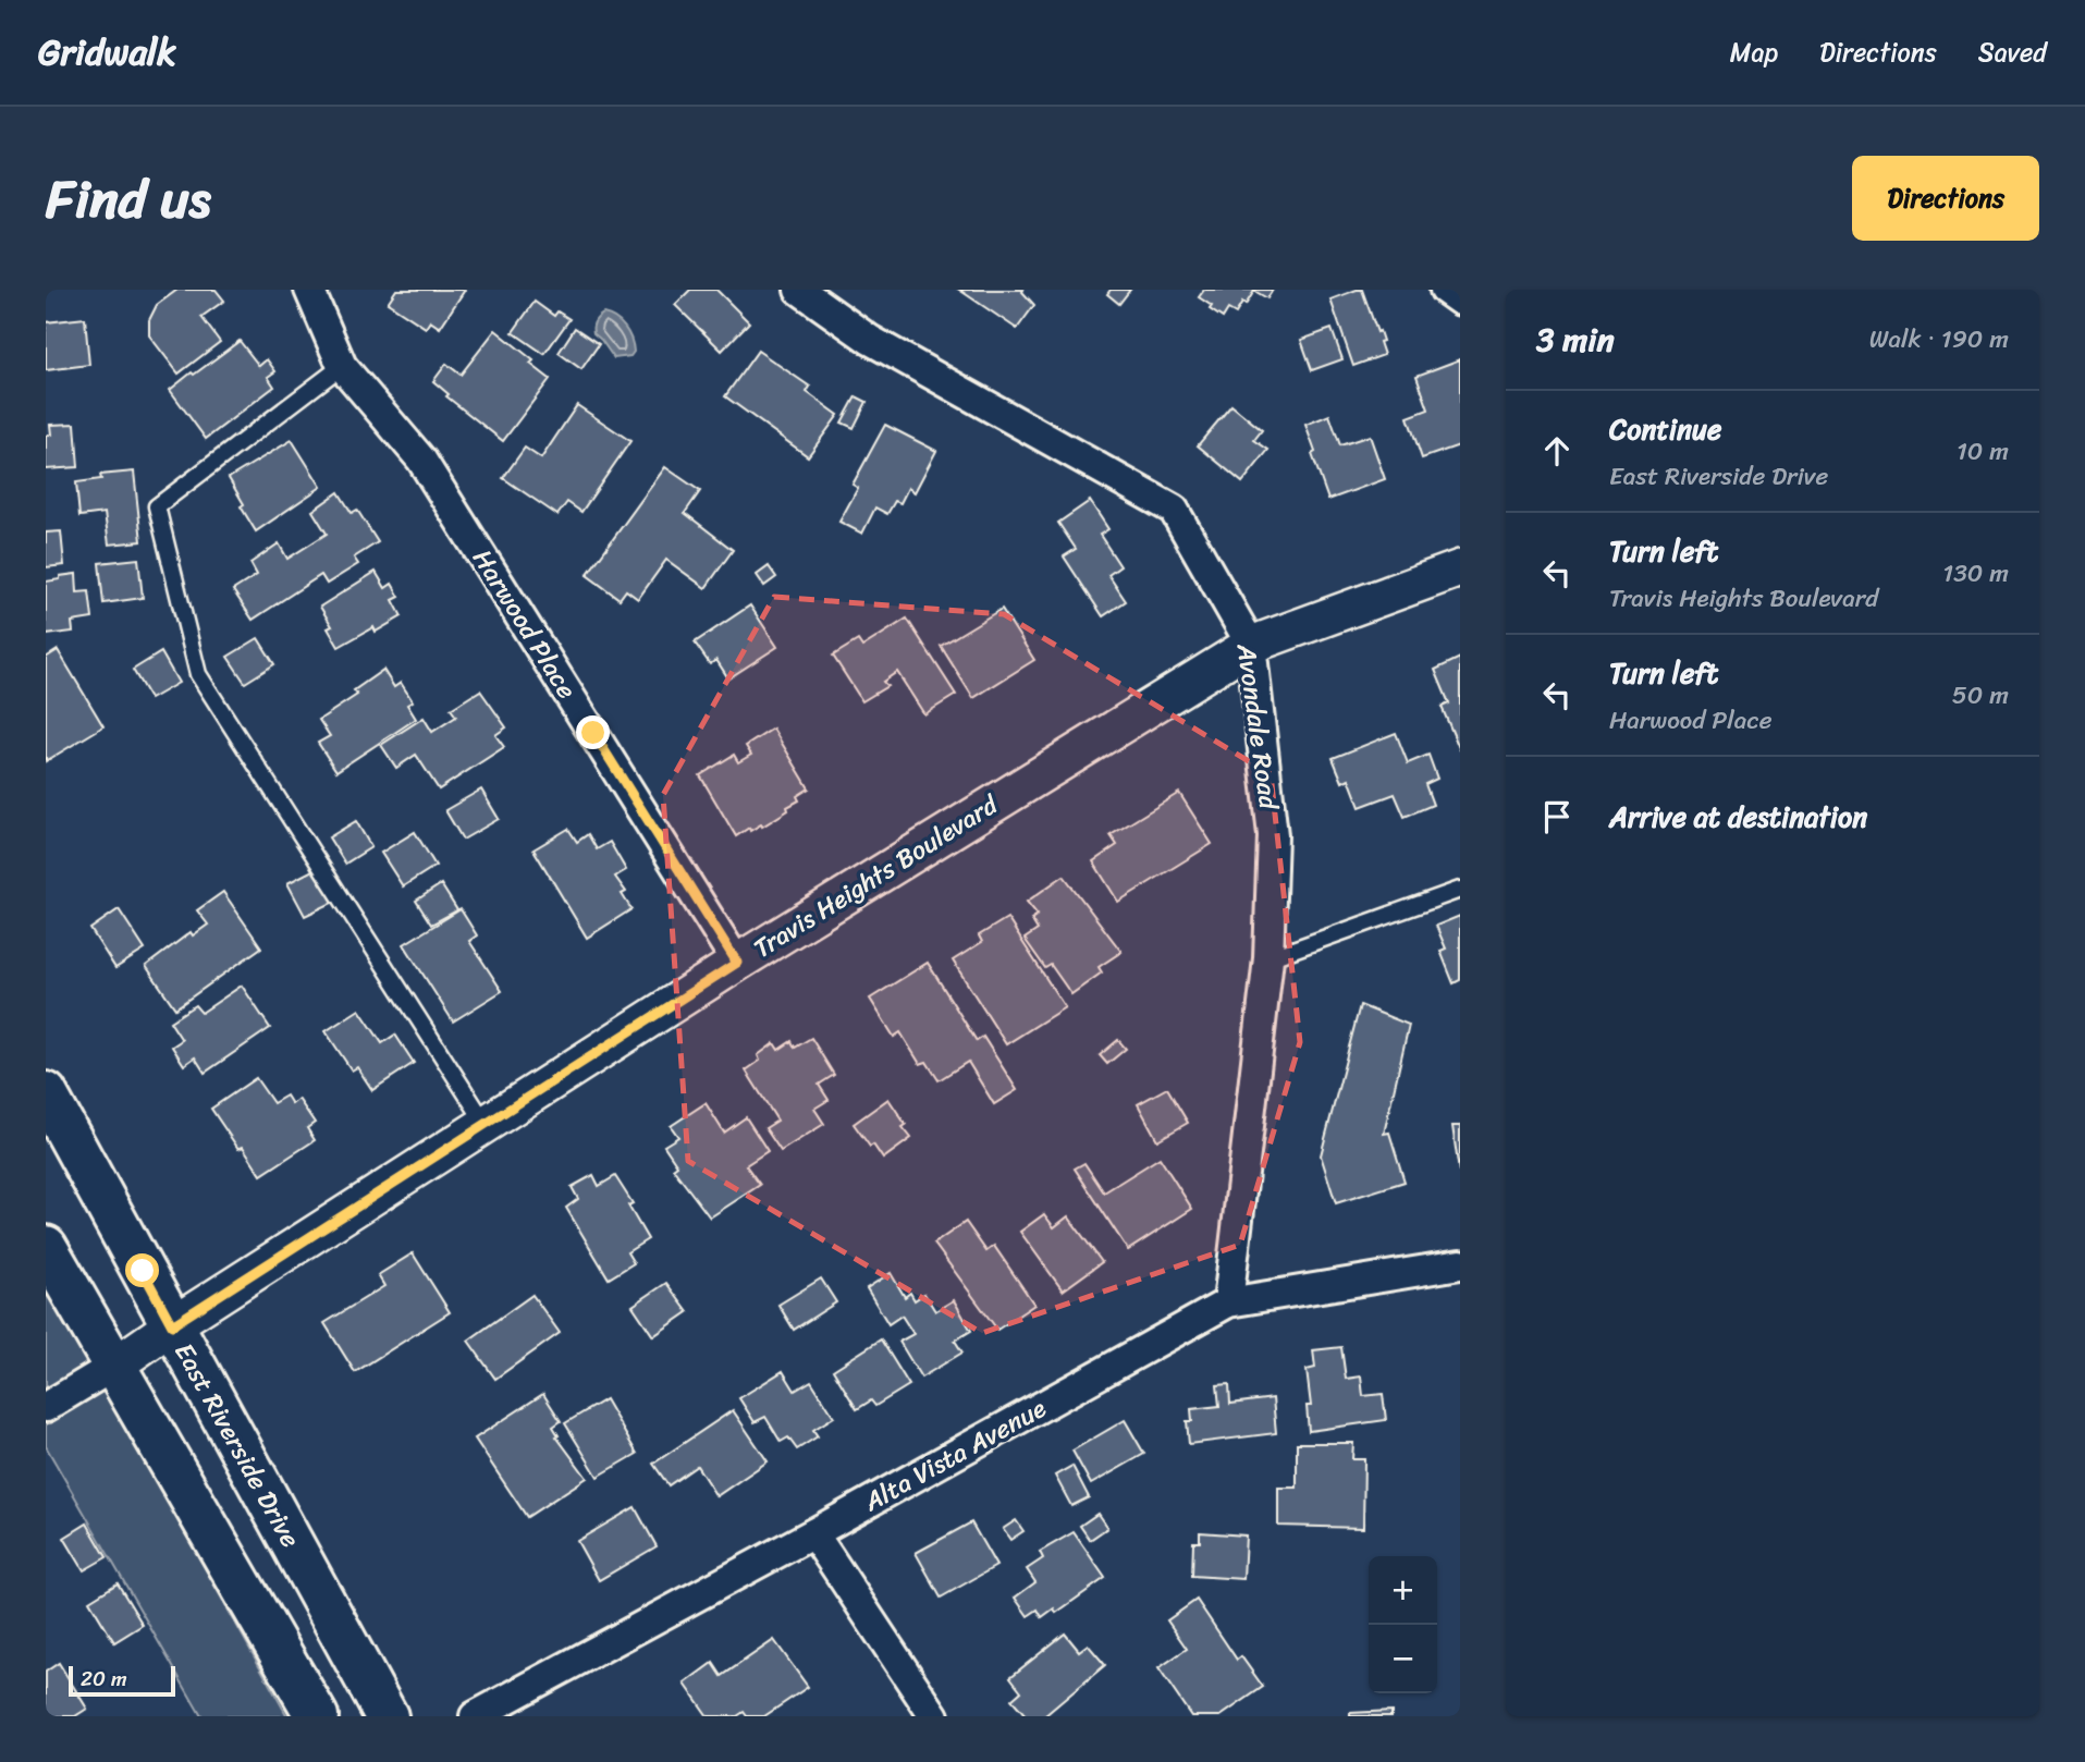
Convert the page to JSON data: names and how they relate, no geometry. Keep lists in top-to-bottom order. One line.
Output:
{"streets":{"main road":["East Riverside Drive"],"street":["Harwood Place","Avondale Road","Travis Heights Boulevard","Alta Vista Avenue"]},"crossings":[["Harwood Place","Travis Heights Boulevard"],["Avondale Road","Travis Heights Boulevard"],["Avondale Road","Alta Vista Avenue"],["Travis Heights Boulevard","East Riverside Drive"]],"scale_bar":"20 m","page":{"header":"Gridwalk","nav":["Map","Directions","Saved"],"title":"Find us","buttons":"Directions","heading":["3 min","Walk · 190 m"],"list":[["Continue","East Riverside Drive","10 m"],["Turn left","Travis Heights Boulevard","130 m"],["Turn left","Harwood Place","50 m"],"Arrive at destination"],"map_buttons":["+","−"],"scale":"20 m"}}
